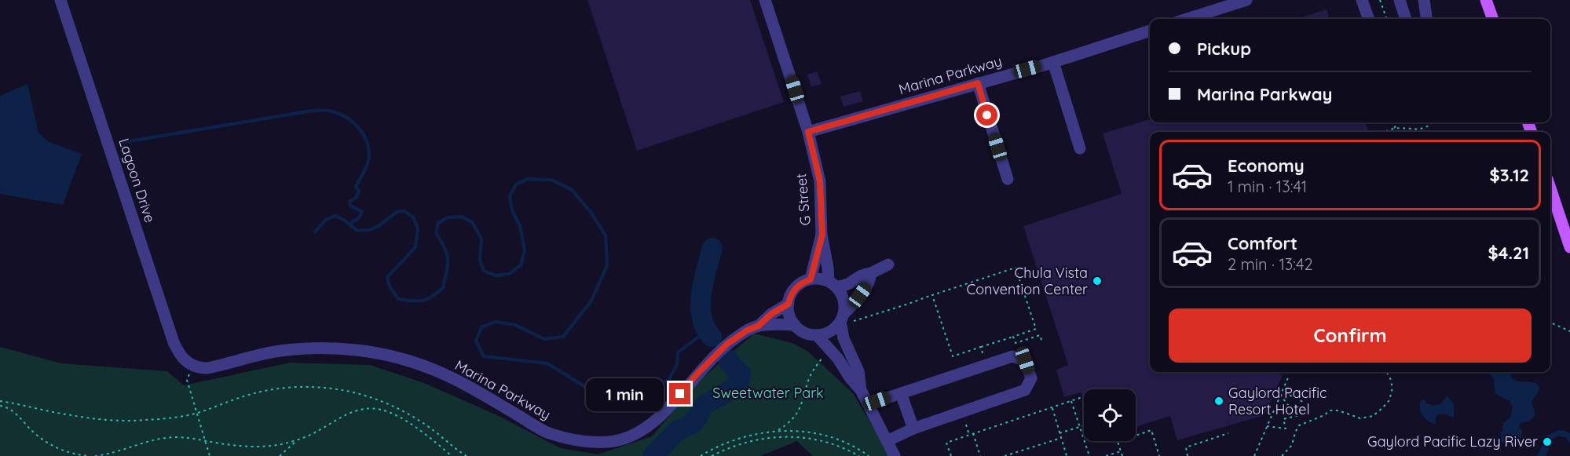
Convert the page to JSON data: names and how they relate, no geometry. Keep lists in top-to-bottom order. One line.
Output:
{"streets":{"street":["Marina Parkway","Lagoon Drive","G Street"]},"crossings":[["Marina Parkway","Lagoon Drive"],["Marina Parkway","G Street"]],"parks":["Sweetwater Park"],"places":["Chula Vista Convention Center","Gaylord Pacific Resort Hotel","Gaylord Pacific Lazy River"],"page":{"banner":["Pickup","Marina Parkway"],"list":[{"name":"Economy","note":"1 min · 13:41","value":"$3.12"},{"name":"Comfort","note":"2 min · 13:42","value":"$4.21"}],"buttons":"Confirm","bubble":"1 min"}}
